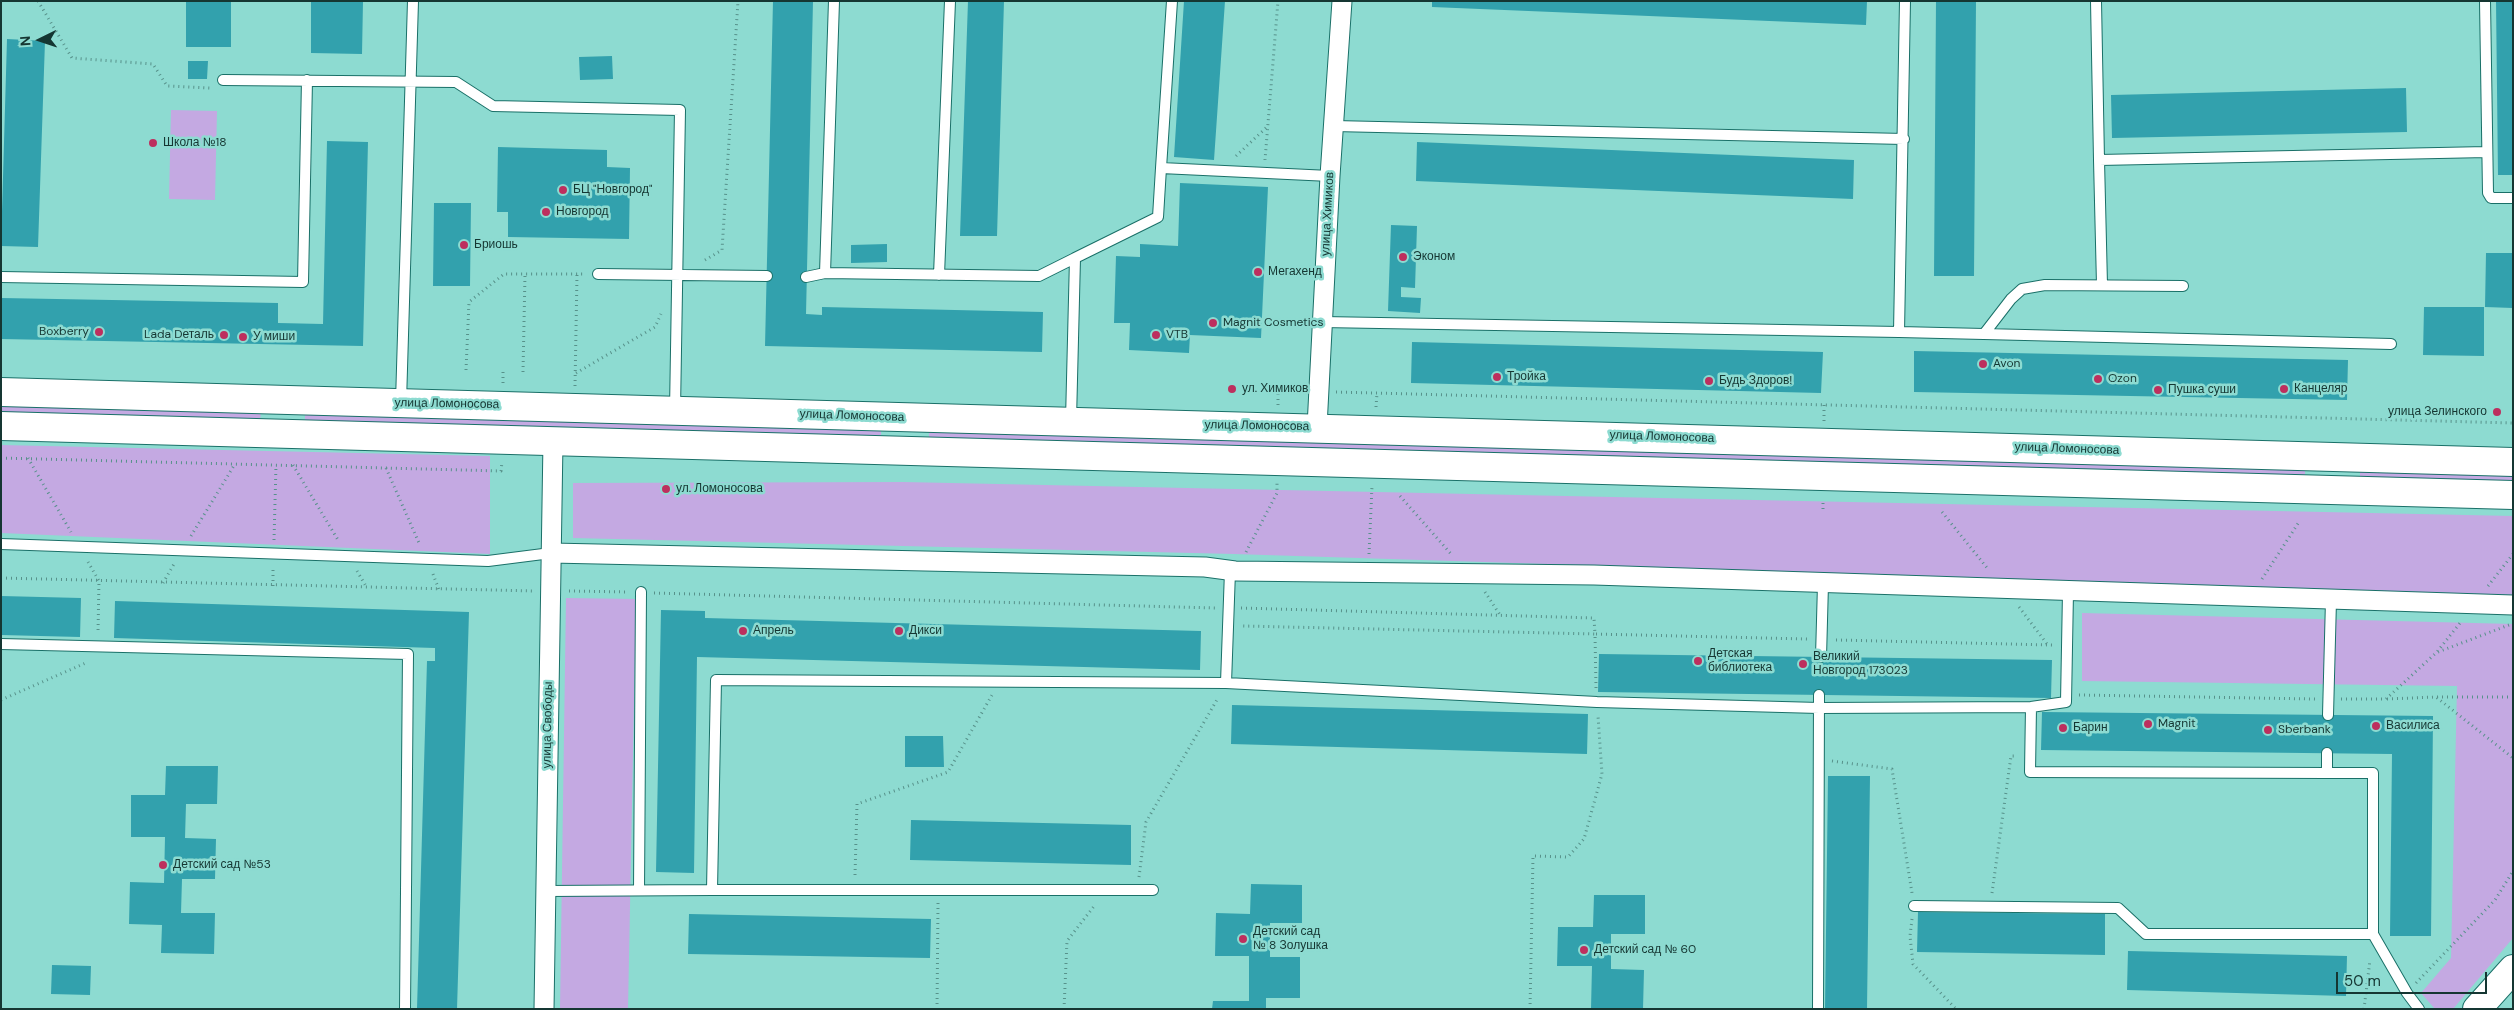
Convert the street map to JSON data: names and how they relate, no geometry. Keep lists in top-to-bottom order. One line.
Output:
{"streets":{"main road":["улица Ломоносова"],"street":["улица Химиков","улица Свободы"]},"crossings":[["улица Химиков","улица Ломоносова"]],"places":["Школа №18","БЦ \"Новгород\"","Новгород","Бриошь","Эконом","Мегахенд","Magnit Cosmetics","Boxberry","Lada Dеталь","VTB","У миши","Avon","Тройка","Ozon","Будь Здоров!","ул. Химиков","Канцеляр","Пушка суши","улица Зелинского","ул. Ломоносова","Апрель","Дикси","Детская библиотека","Великий Новгород 173023","Magnit","Василиса","Барин","Sberbank","Детский сад №53","Детский сад № 8 Золушка","Детский сад № 60"],"scale_bar":"50 m","north":"left"}
